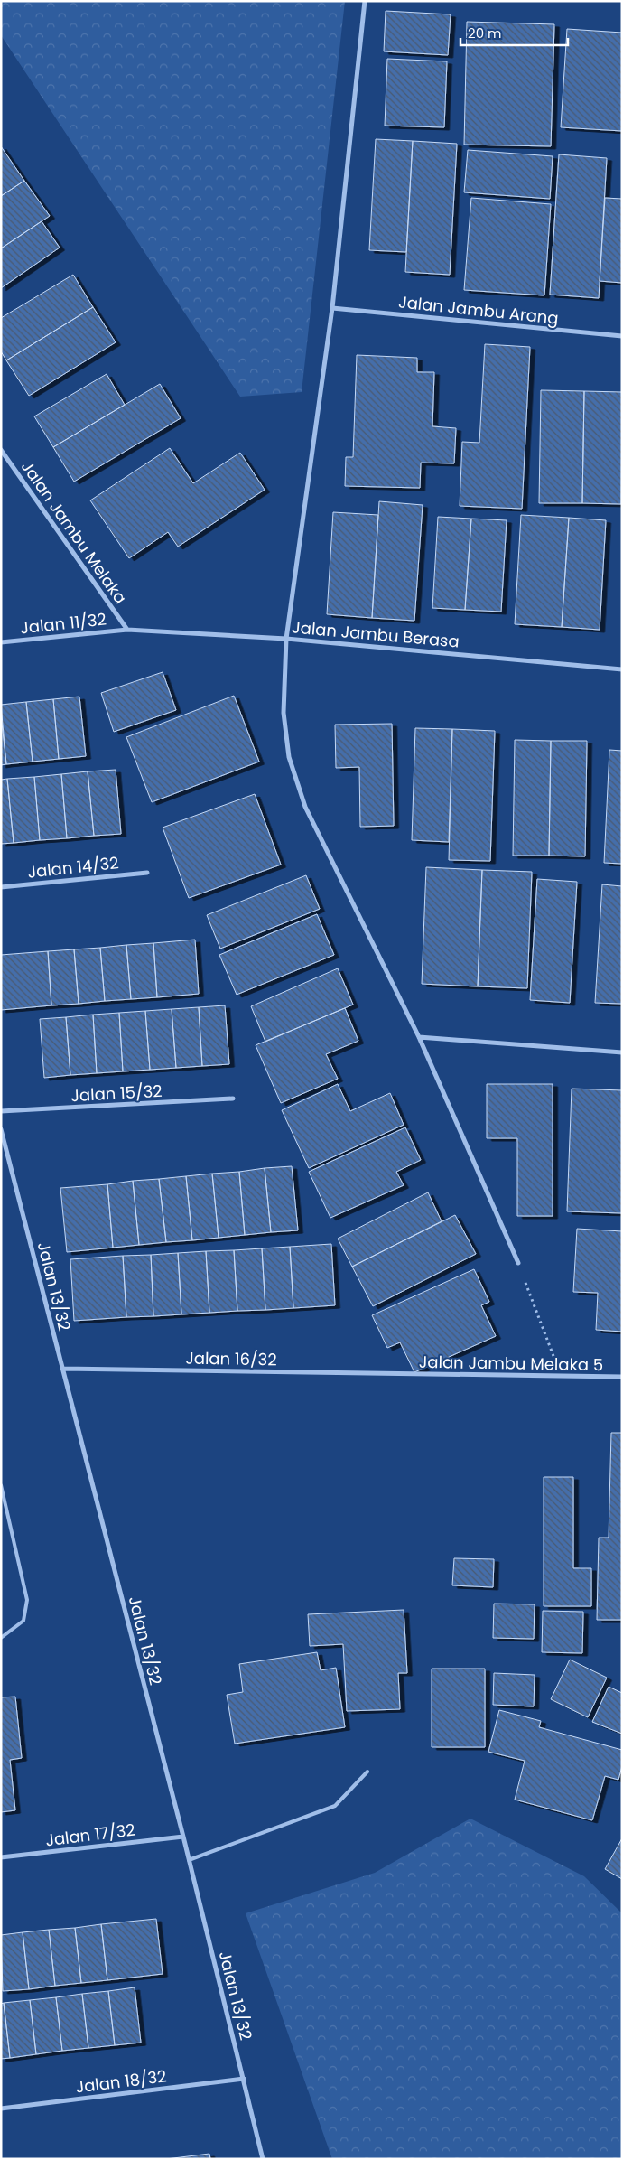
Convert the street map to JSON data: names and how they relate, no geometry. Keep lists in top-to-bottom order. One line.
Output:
{"streets":{"street":["Jalan Jambu Arang","Jalan Jambu Melaka","Jalan 11/32","Jalan Jambu Berasa","Jalan 14/32","Jalan 15/32","Jalan 13/32","Jalan 16/32","Jalan Jambu Melaka 5","Jalan 17/32","Jalan 18/32"]},"crossings":[["Jalan Jambu Melaka","Jalan 11/32"],["Jalan Jambu Melaka","Jalan Jambu Berasa"],["Jalan 11/32","Jalan Jambu Berasa"],["Jalan 13/32","Jalan 16/32"],["Jalan 13/32","Jalan 17/32"],["Jalan 13/32","Jalan 18/32"],["Jalan 16/32","Jalan Jambu Melaka 5"]],"scale_bar":"20 m"}
